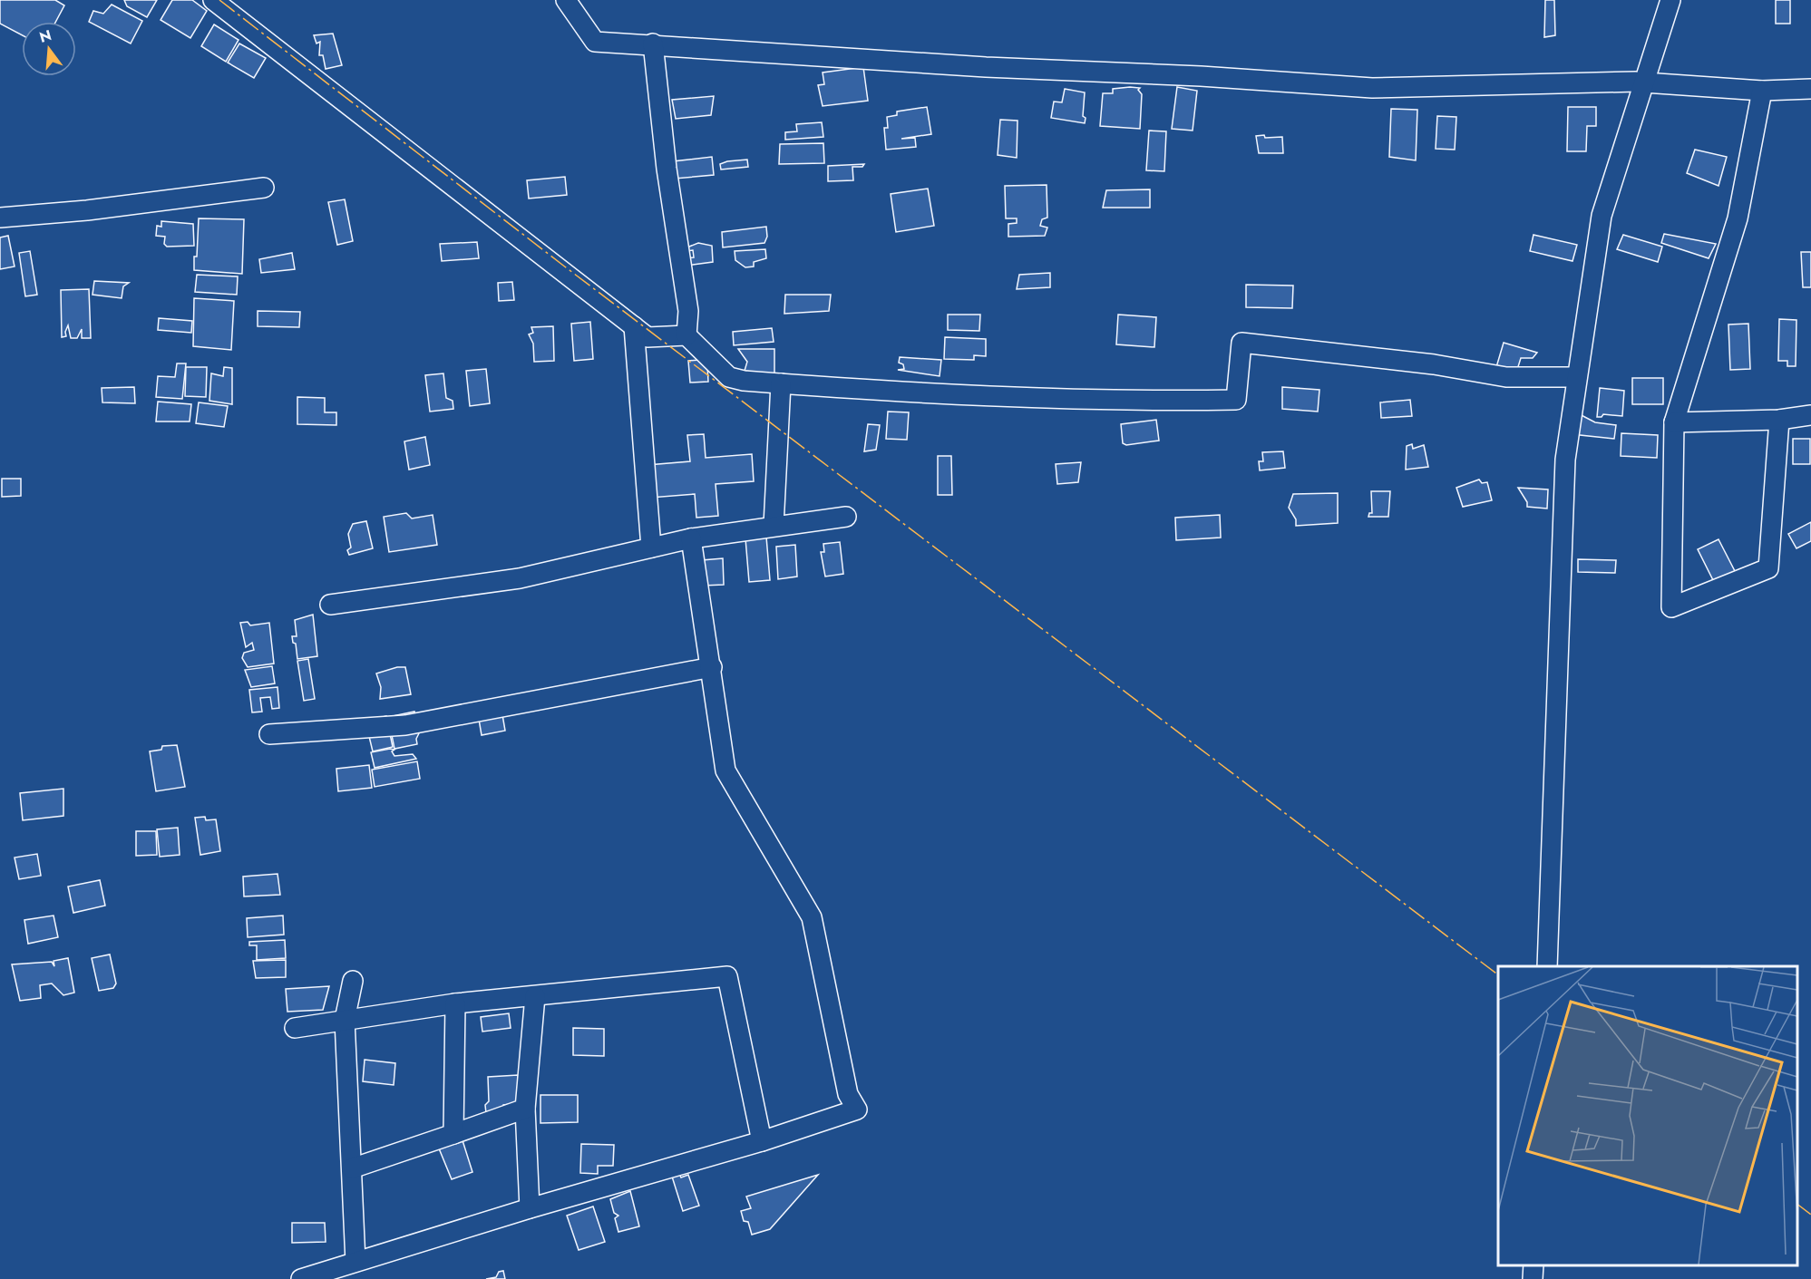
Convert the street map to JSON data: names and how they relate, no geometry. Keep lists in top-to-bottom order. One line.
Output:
{"north":"top"}
